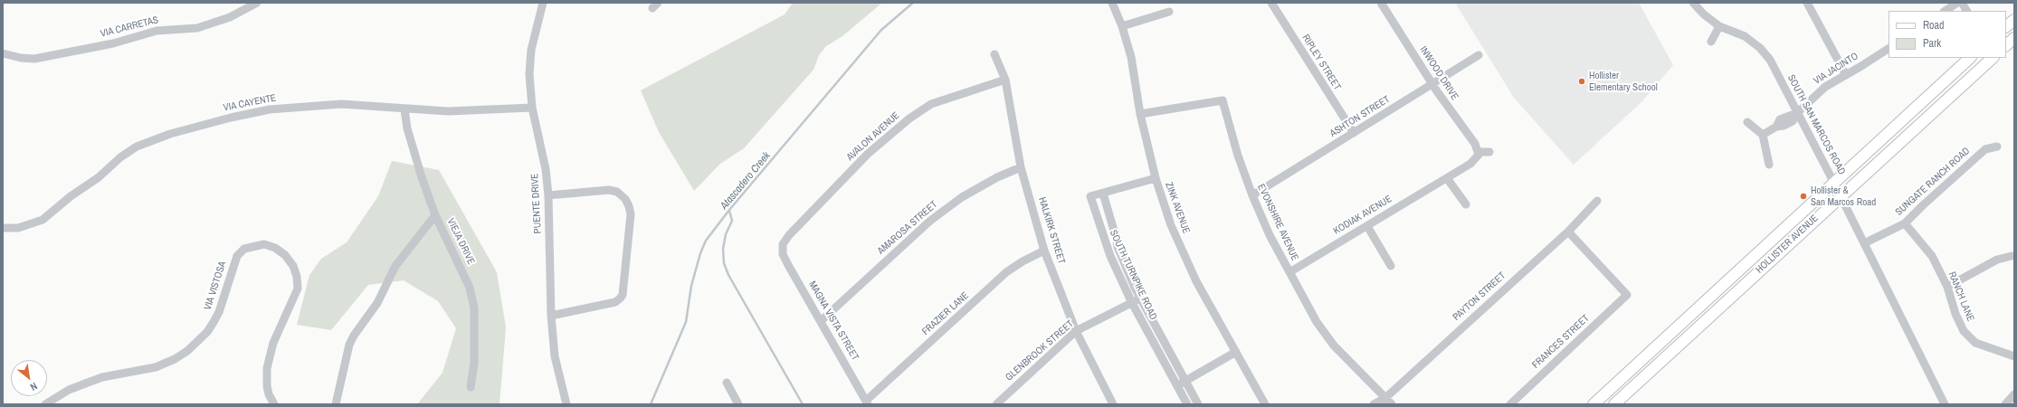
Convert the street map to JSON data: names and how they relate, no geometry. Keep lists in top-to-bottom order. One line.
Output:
{"streets":{"main road":["HOLLISTER AVENUE"],"street":["VIA CARRETAS","RIPLEY STREET","VIA JACINTO","INWOOD DRIVE","VIA CAYENTE","ASHTON STREET","SOUTH SAN MARCOS ROAD","AVALON AVENUE","SUNGATE RANCH ROAD","PUENTE DRIVE","ZINK AVENUE","KODIAK AVENUE","EVONSHIRE AVENUE","AMAROSA STREET","HALKIRK STREET","VIEJA DRIVE","SOUTH TURNPIKE ROAD","VIA VISTOSA","PAYTON STREET","RANCH LANE","FRAZIER LANE","MAGNA VISTA STREET","FRANCES STREET","GLENBROOK STREET"]},"crossings":[["RIPLEY STREET","ASHTON STREET"],["VIA JACINTO","SOUTH SAN MARCOS ROAD"],["INWOOD DRIVE","ASHTON STREET"],["INWOOD DRIVE","KODIAK AVENUE"],["VIA CAYENTE","PUENTE DRIVE"],["VIA CAYENTE","VIEJA DRIVE"],["ASHTON STREET","EVONSHIRE AVENUE"],["SOUTH SAN MARCOS ROAD","SUNGATE RANCH ROAD"],["SOUTH SAN MARCOS ROAD","HOLLISTER AVENUE"],["AVALON AVENUE","HALKIRK STREET"],["AVALON AVENUE","MAGNA VISTA STREET"],["SUNGATE RANCH ROAD","RANCH LANE"],["ZINK AVENUE","EVONSHIRE AVENUE"],["KODIAK AVENUE","EVONSHIRE AVENUE"],["EVONSHIRE AVENUE","PAYTON STREET"],["AMAROSA STREET","HALKIRK STREET"],["AMAROSA STREET","MAGNA VISTA STREET"],["HALKIRK STREET","FRAZIER LANE"],["HALKIRK STREET","GLENBROOK STREET"],["SOUTH TURNPIKE ROAD","GLENBROOK STREET"],["PAYTON STREET","FRANCES STREET"],["FRAZIER LANE","MAGNA VISTA STREET"]],"water":["Atascadero Creek"],"places":["Hollister Elementary School","Hollister & San Marcos Road"],"legend":["Road","Park"],"north":"bottom right"}
